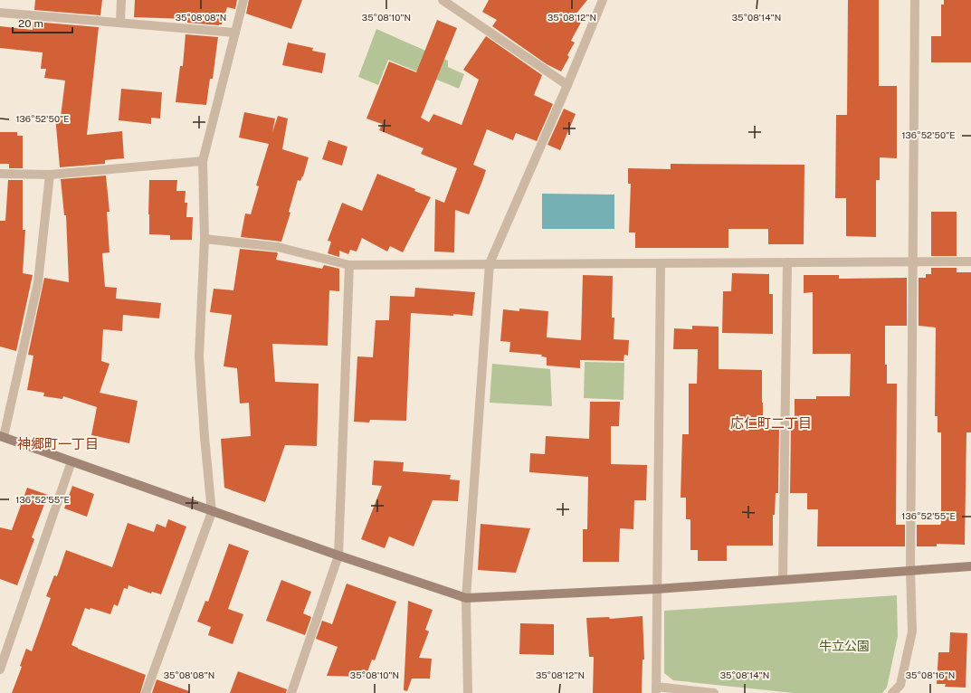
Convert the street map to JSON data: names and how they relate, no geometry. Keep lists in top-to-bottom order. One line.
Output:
{"districts":["応仁町二丁目","神郷町一丁目"],"parks":["牛立公園"],"scale_bar":"20 m","coordinates":["35°08'08\"N","35°08'10\"N","35°08'12\"N","35°08'14\"N","136°52'50\"E","136°52'55\"E","35°08'16\"N"]}
